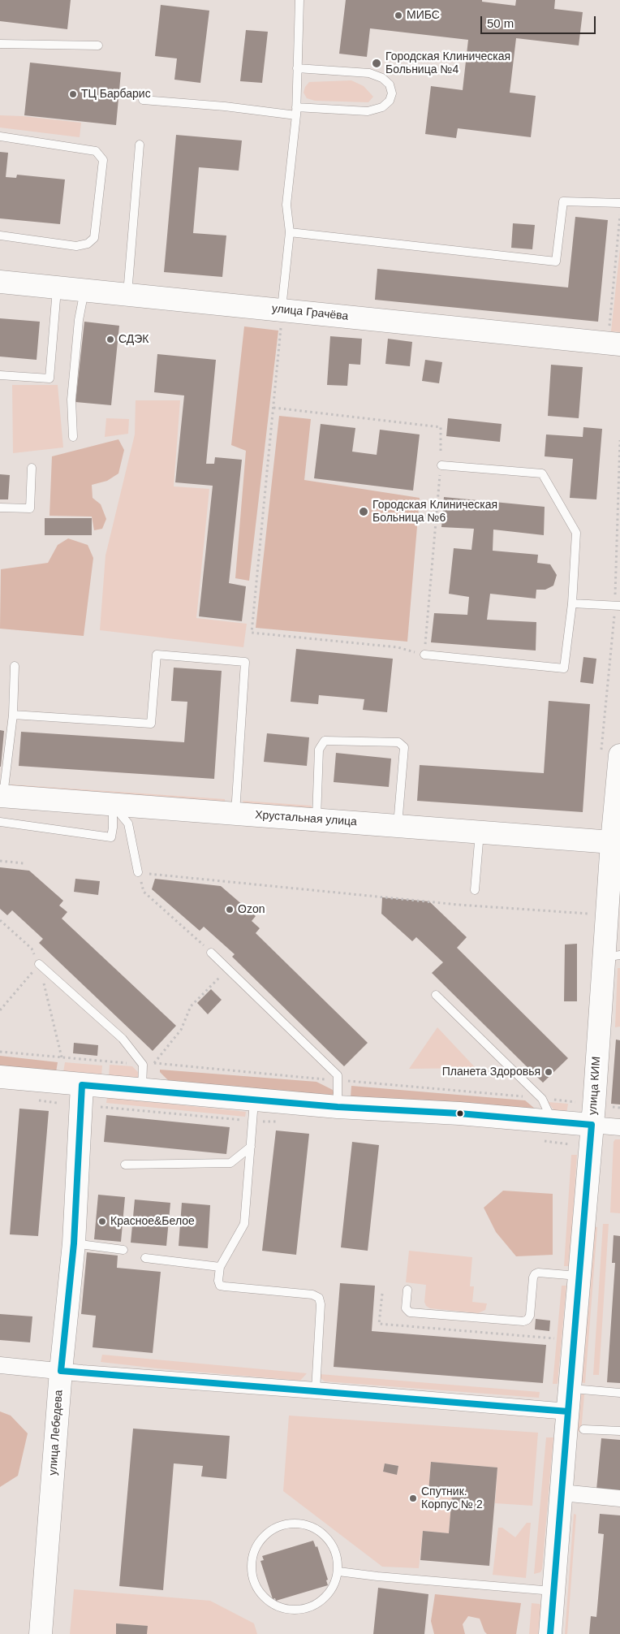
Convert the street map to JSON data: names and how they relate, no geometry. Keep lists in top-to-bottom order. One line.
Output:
{"streets":{"street":["улица Грачёва","Хрустальная улица","улица КИМ","улица Лебедева"]},"crossings":[["Хрустальная улица","улица КИМ"]],"places":["МИБС","Городская Клиническая Больница №4","ТЦ Барбарис","СДЭК","Городская Клиническая Больница №6","Ozon","Планета Здоровья","Красное&Белое","Спутник. Корпус № 2"],"scale_bar":"50 m"}
